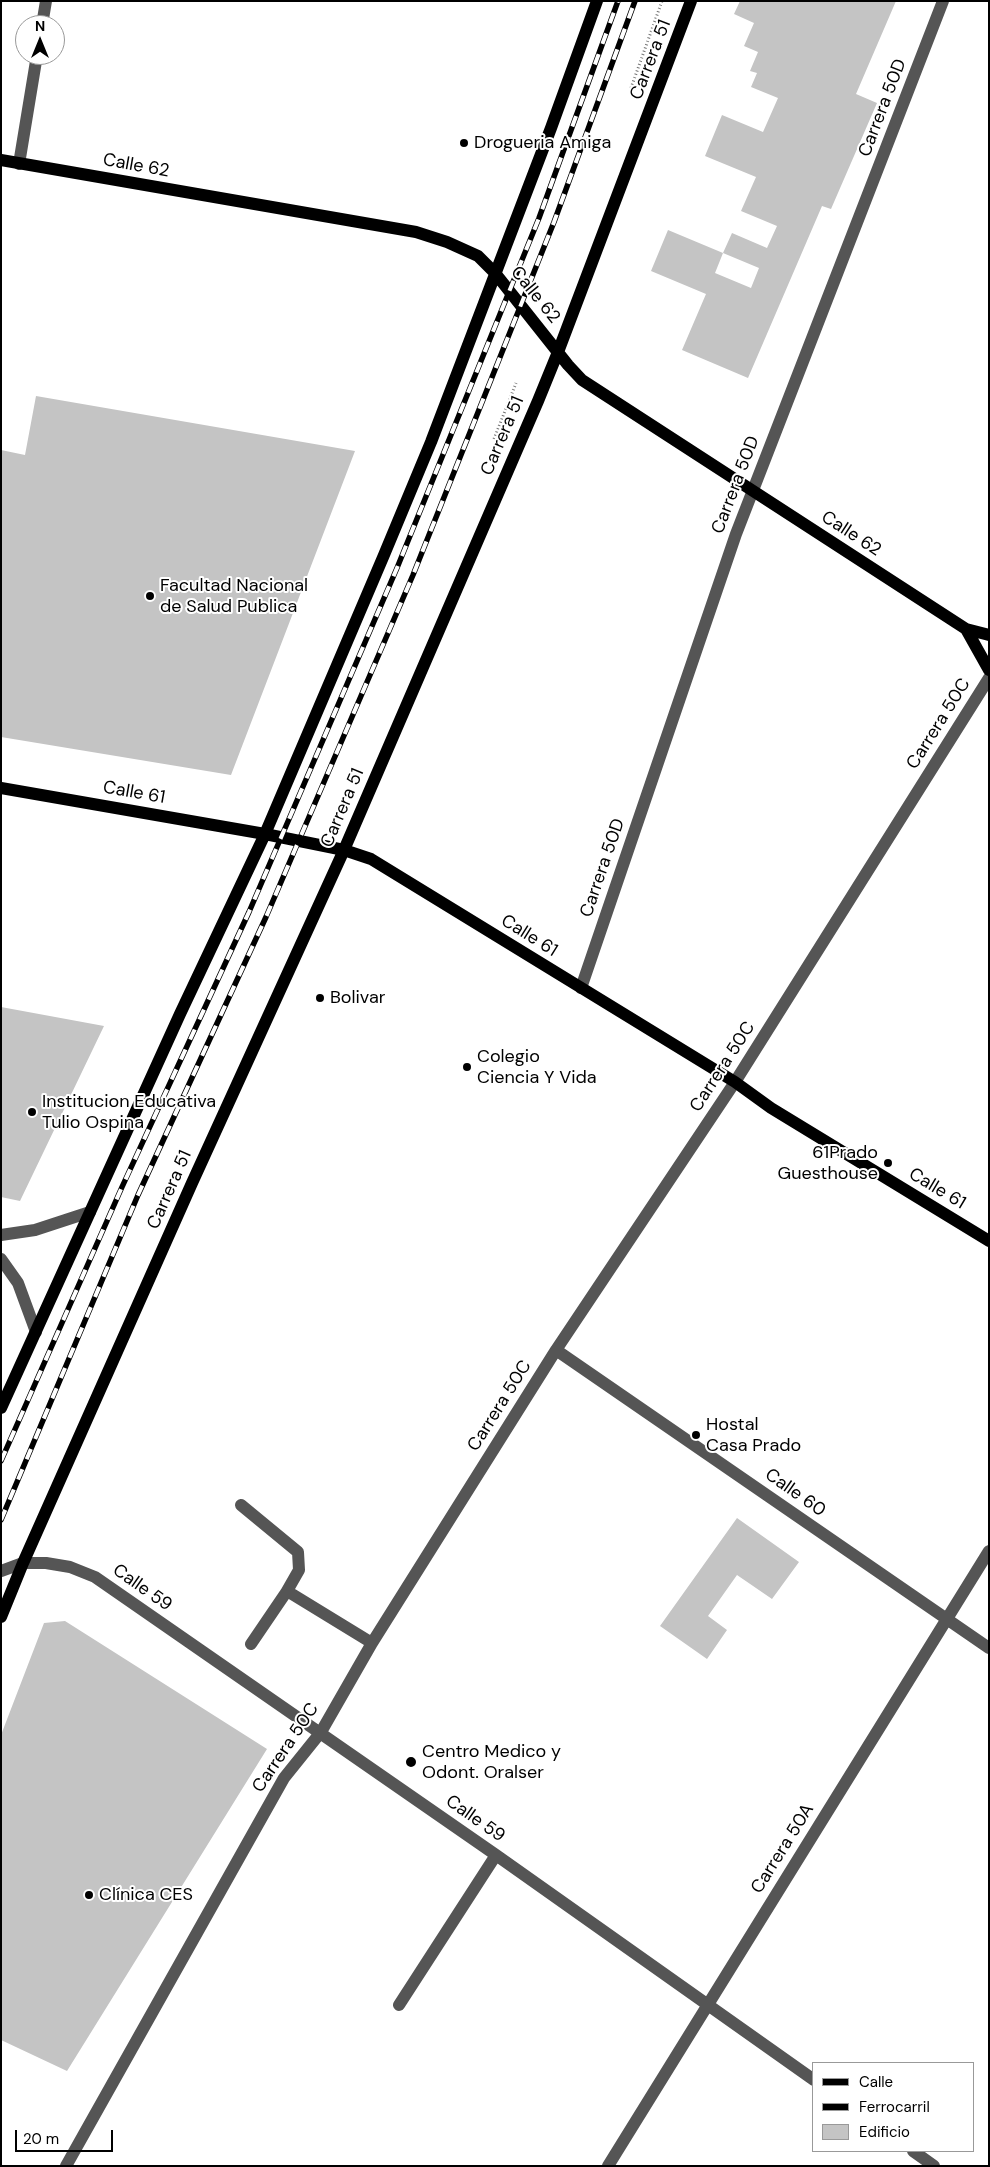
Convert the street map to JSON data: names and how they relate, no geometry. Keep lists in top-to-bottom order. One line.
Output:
{"streets":{"main road":["Carrera 51","Calle 62","Calle 61"],"street":["Carrera 50D","Carrera 50C","Calle 60","Calle 59","Carrera 50A"]},"crossings":[["Carrera 51","Calle 62"],["Carrera 51","Calle 61"],["Carrera 51","Calle 59"],["Carrera 50D","Calle 62"],["Carrera 50D","Calle 61"],["Carrera 50C","Calle 61"],["Carrera 50C","Calle 60"],["Carrera 50C","Calle 59"],["Calle 60","Carrera 50A"],["Calle 59","Carrera 50A"]],"places":["Drogueria Amiga","Facultad Nacional de Salud Publica","Bolivar","Colegio Ciencia Y Vida","Institucion Educativa Tulio Ospina","61Prado Guesthouse","Hostal Casa Prado","Centro Medico y Odont. Oralser","Clínica CES"],"legend":["Calle","Ferrocarril","Edificio"],"scale_bar":"20 m","north":"top"}
